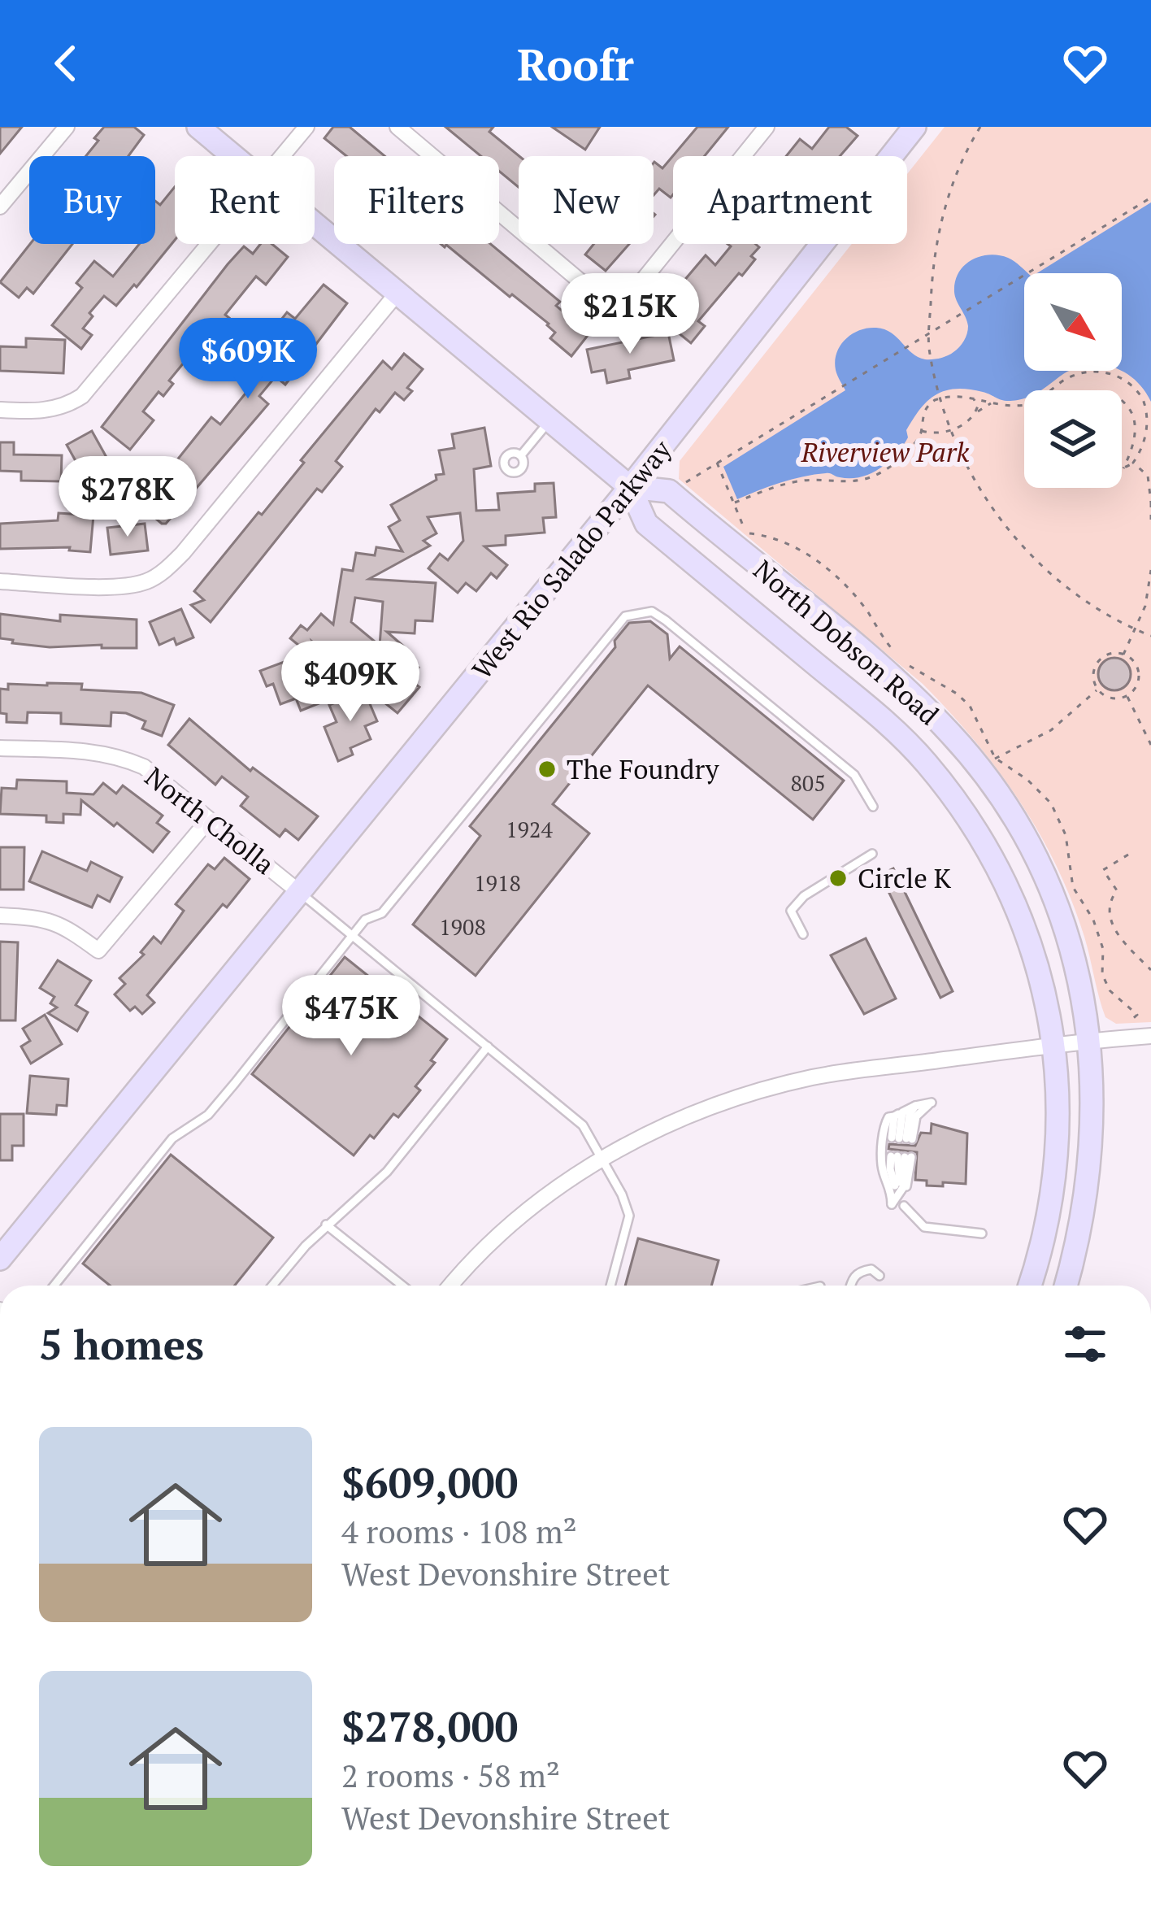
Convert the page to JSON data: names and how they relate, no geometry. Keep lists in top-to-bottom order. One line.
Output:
{"streets":{"main road":["West Rio Salado Parkway","North Dobson Road"],"street":["North Cholla"]},"crossings":[["West Rio Salado Parkway","North Dobson Road"],["West Rio Salado Parkway","North Cholla"]],"parks":["Riverview Park"],"places":["The Foundry","Circle K"],"house_numbers":["805","1924","1918","1908"],"north":"bottom right","page":{"header":"Roofr","chip":["Buy","Rent","Filters","New","Apartment"],"price":["$215K","$609K","$278K","$409K","$475K"],"heading":"5 homes","list":[{"name":"$609,000","note":"4 rooms · 108 m² · West Devonshire Street"},{"name":"$278,000","note":"2 rooms · 58 m² · West Devonshire Street"}]}}
